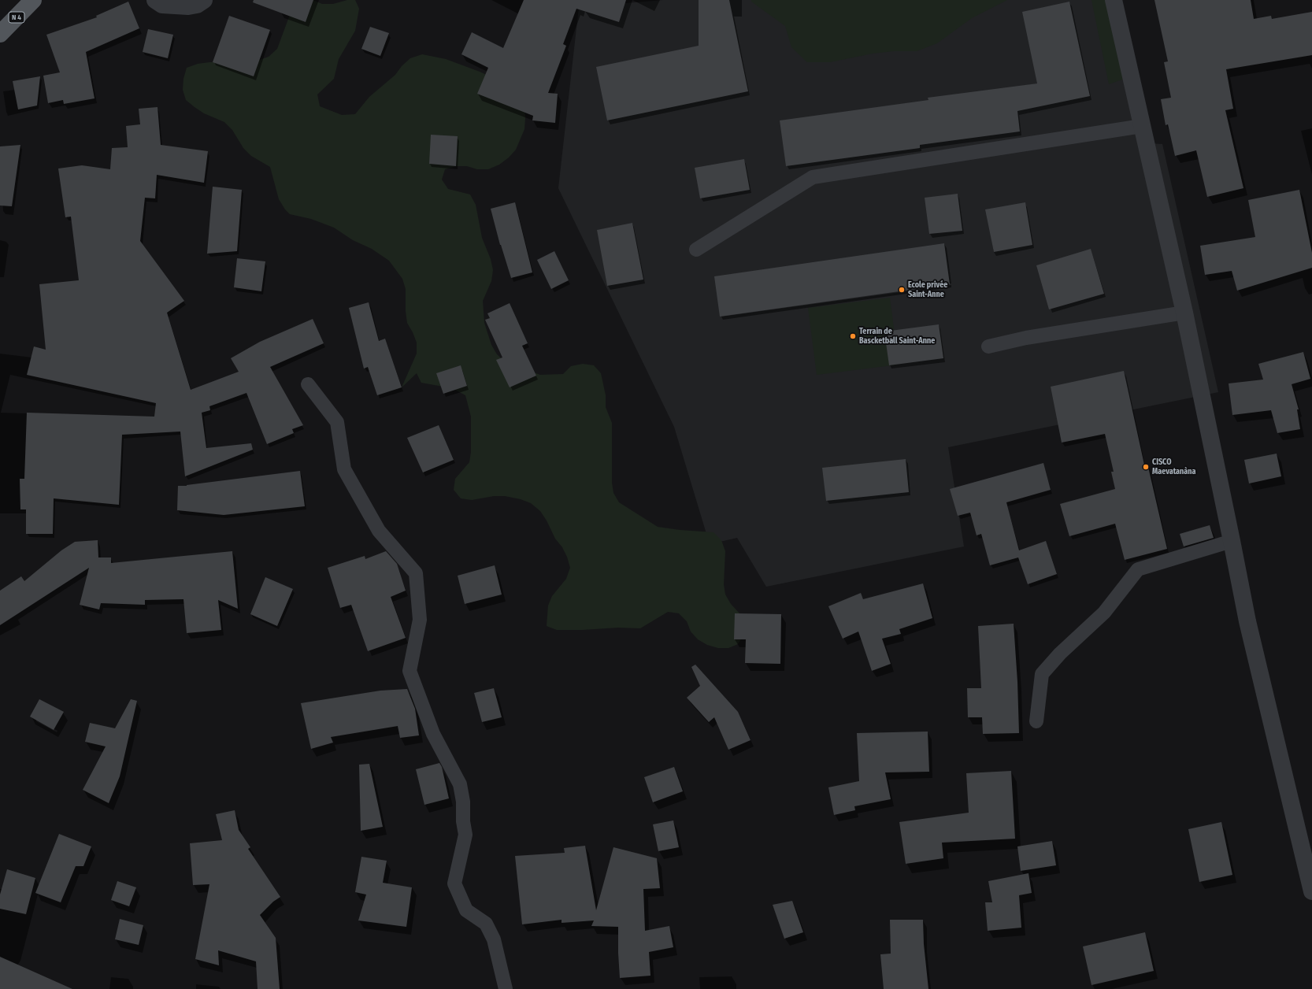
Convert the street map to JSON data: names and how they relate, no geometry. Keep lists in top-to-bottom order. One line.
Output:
{"streets":{"main road":["N 4"]},"places":["Ecole privée Saint-Anne","Terrain de Bascketball Saint-Anne","CISCO Maevatanàna"]}
